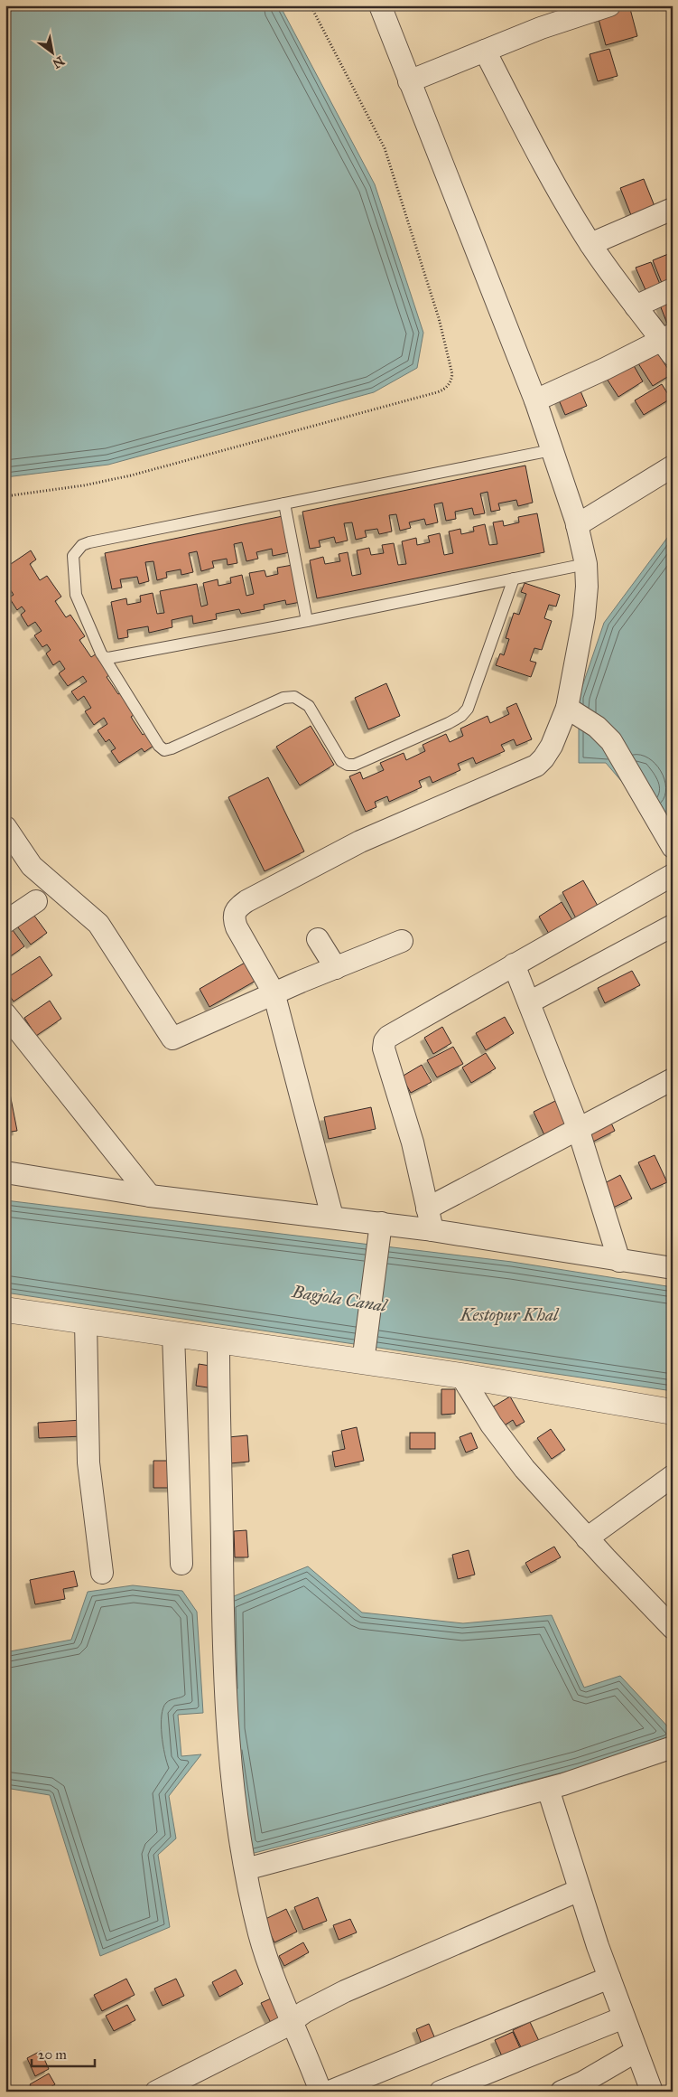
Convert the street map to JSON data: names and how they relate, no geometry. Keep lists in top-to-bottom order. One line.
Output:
{"water":["Bagjola Canal","Kestopur Khal"],"scale_bar":"20 m","north":"bottom right"}
